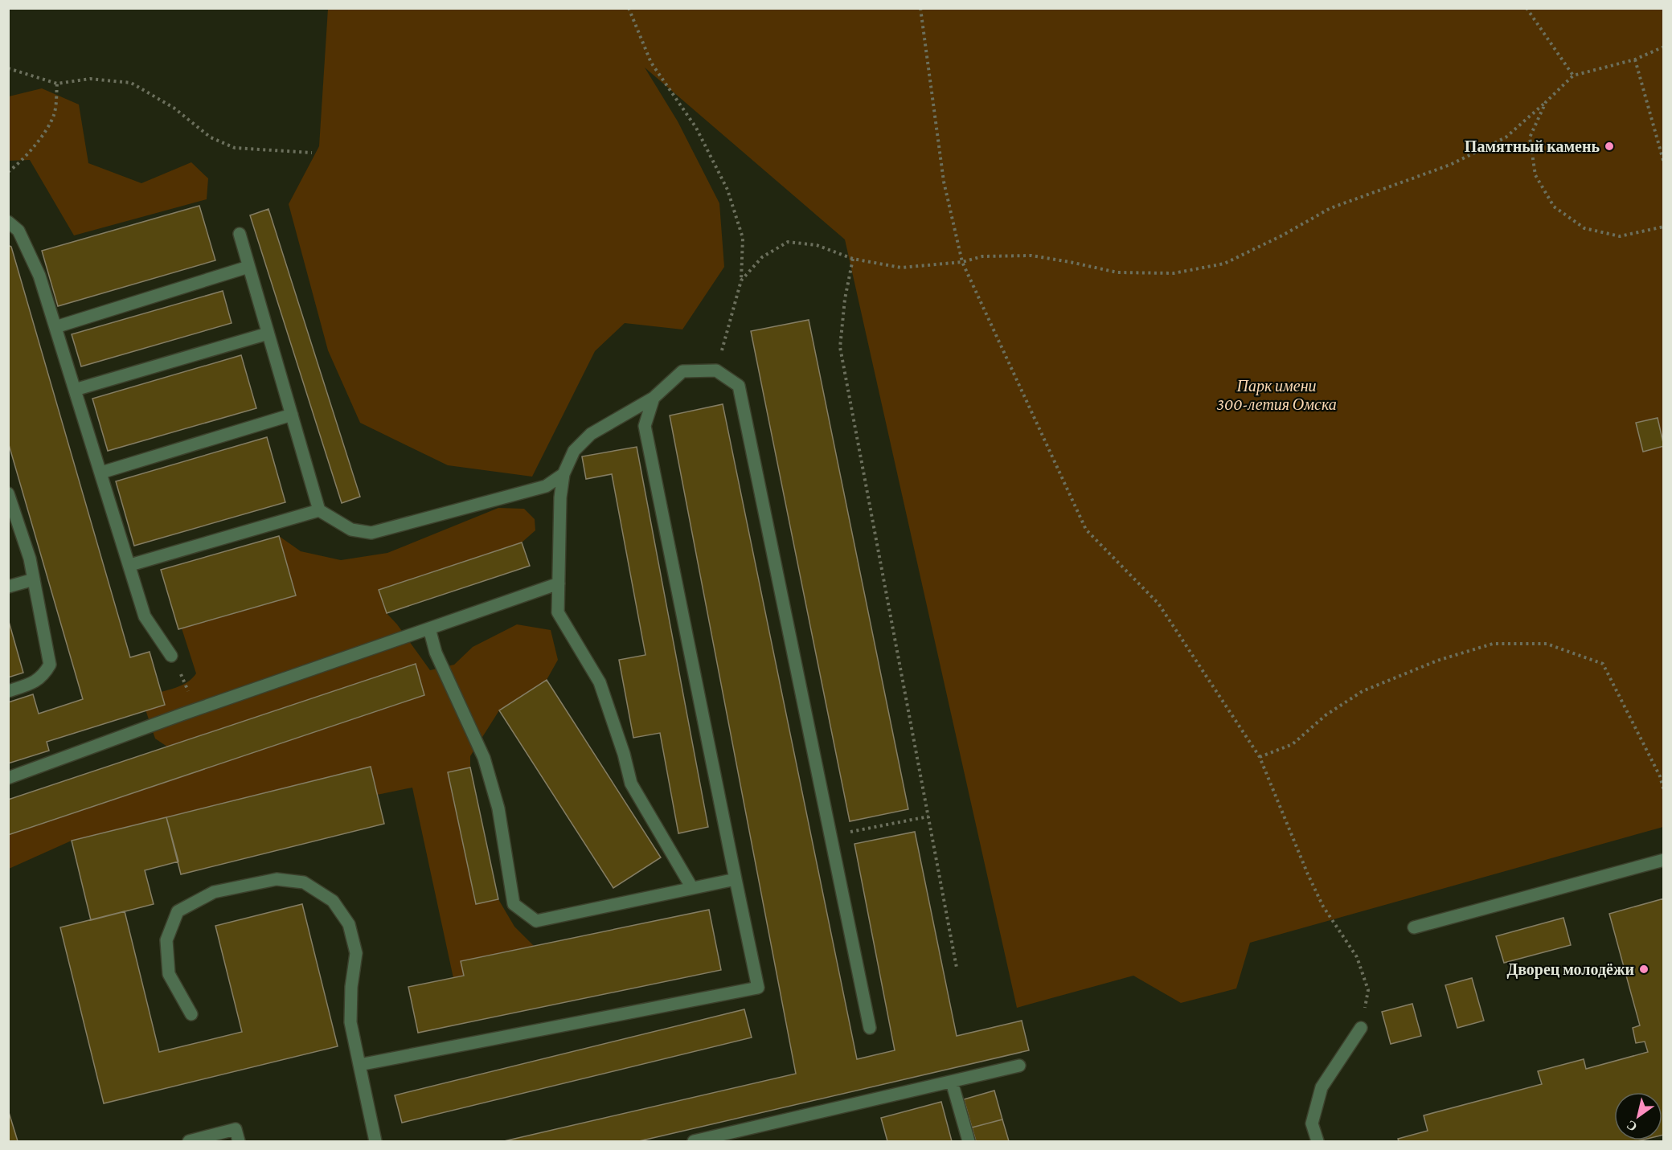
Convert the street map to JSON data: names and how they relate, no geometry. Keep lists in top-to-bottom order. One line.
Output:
{"parks":["Парк имени 300-летия Омска"],"places":["Памятный камень","Дворец молодёжи"],"north":"bottom left"}
